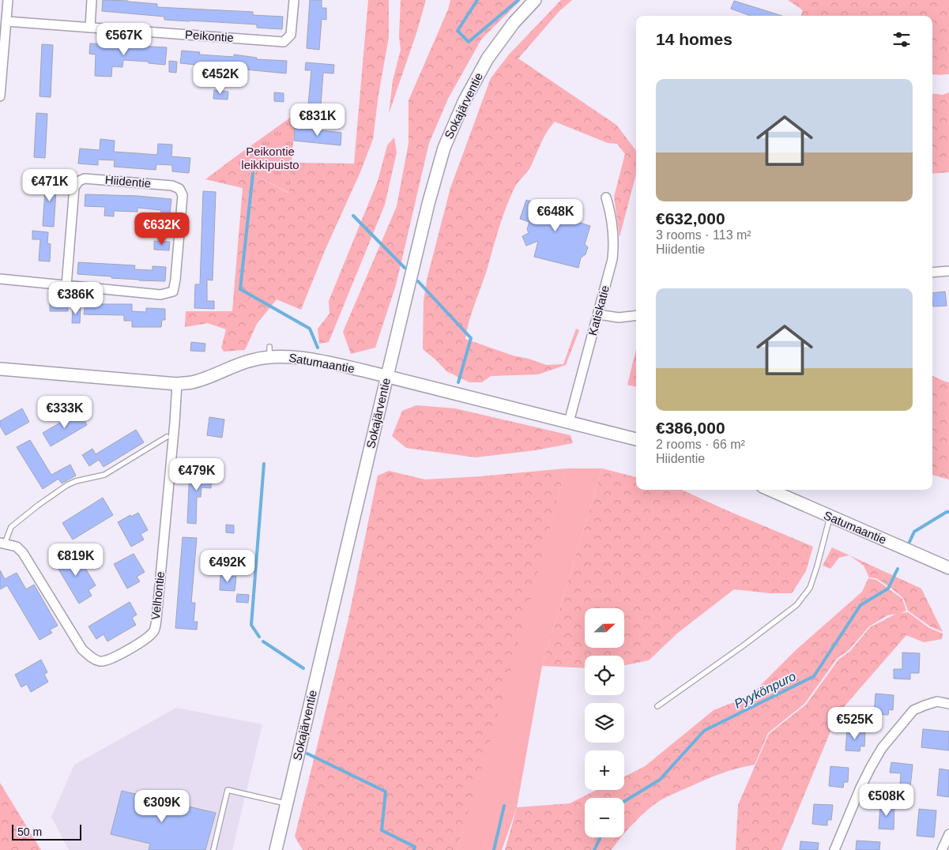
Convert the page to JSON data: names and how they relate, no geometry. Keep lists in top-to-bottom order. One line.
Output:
{"streets":{"street":["Peikontie","Sokajärventie","Hiidentie","Katiskatie","Satumaantie","Velhontie"]},"crossings":[["Sokajärventie","Satumaantie"],["Katiskatie","Satumaantie"],["Satumaantie","Velhontie"]],"water":["Pyykönpuro"],"parks":["Peikontie leikkipuisto"],"scale_bar":"50 m","north":"right","page":{"heading":"14 homes","price":["€567K","€452K","€831K","€471K","€648K","€632K","€386K","€333K","€479K","€819K","€492K","€525K","€508K","€309K"],"list":[{"name":"€632,000","note":"3 rooms · 113 m² · Hiidentie"},{"name":"€386,000","note":"2 rooms · 66 m² · Hiidentie"}],"map_buttons":["+","−"],"scale":"50 m"}}
